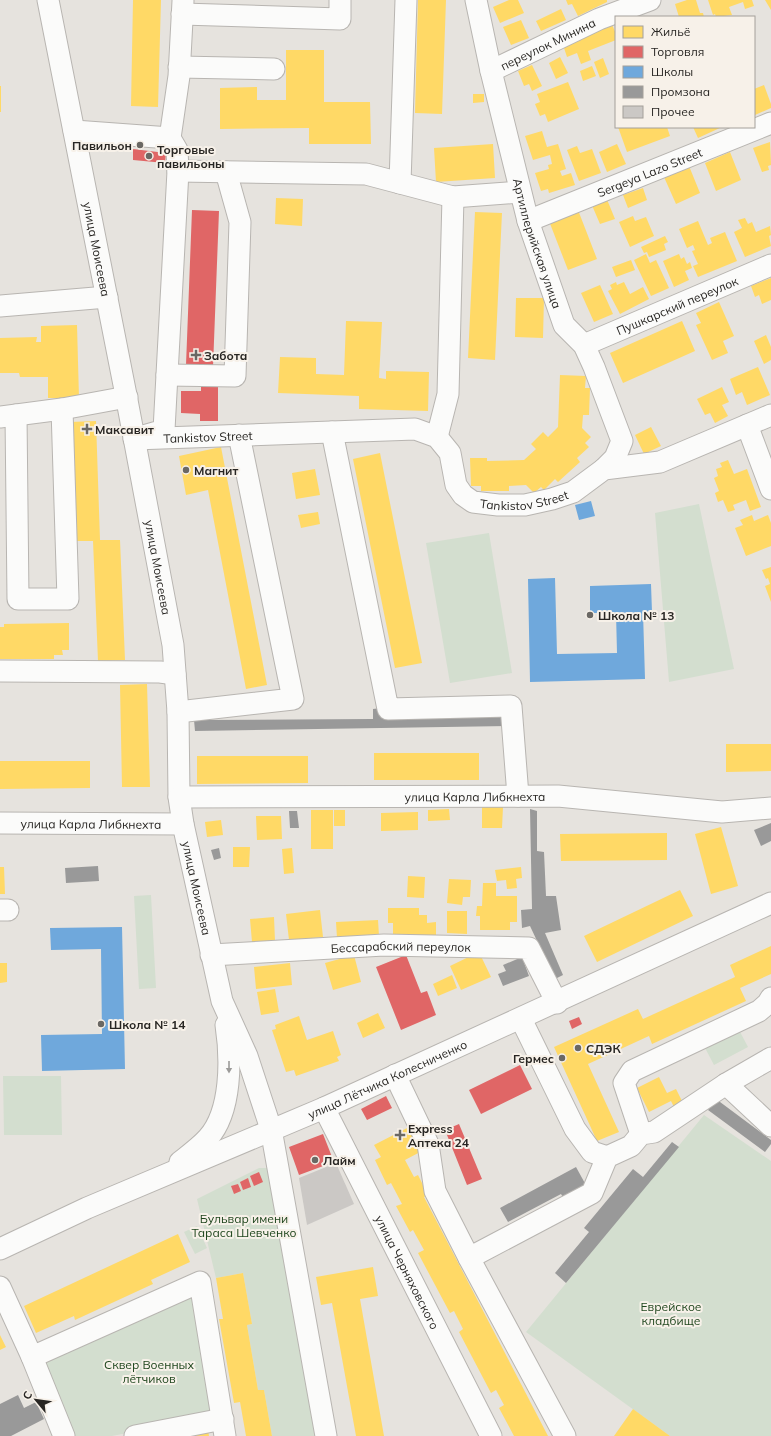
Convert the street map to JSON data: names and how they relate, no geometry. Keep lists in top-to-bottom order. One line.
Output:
{"streets":{"street":["переулок Минина","Sergeya Lazo Street","Артиллерийская улица","улица Моисеева","Пушкарский переулок","Tankistov Street","улица Карла Либкнехта","Бессарабский переулок","улица Лётчика Колесниченко","улица Черняховского"]},"crossings":[["переулок Минина","Артиллерийская улица"],["Sergeya Lazo Street","Артиллерийская улица"],["Артиллерийская улица","Пушкарский переулок"],["Артиллерийская улица","Tankistov Street"],["улица Моисеева","Tankistov Street"],["улица Моисеева","улица Карла Либкнехта"],["улица Моисеева","Бессарабский переулок"],["улица Моисеева","улица Лётчика Колесниченко"],["Бессарабский переулок","улица Лётчика Колесниченко"],["улица Лётчика Колесниченко","улица Черняховского"]],"parks":["Бульвар имени Тараса Шевченко","Еврейское кладбище","Сквер Военных лётчиков"],"places":{"other":["Павильон","Торговые павильоны","Магнит","Школа № 13","Школа № 14","СДЭК","Гермес","Лайм"],"health":["Забота","Максавит","Express Аптека 24"]},"legend":["Жильё","Торговля","Школы","Промзона","Прочее"],"north":"top left"}
